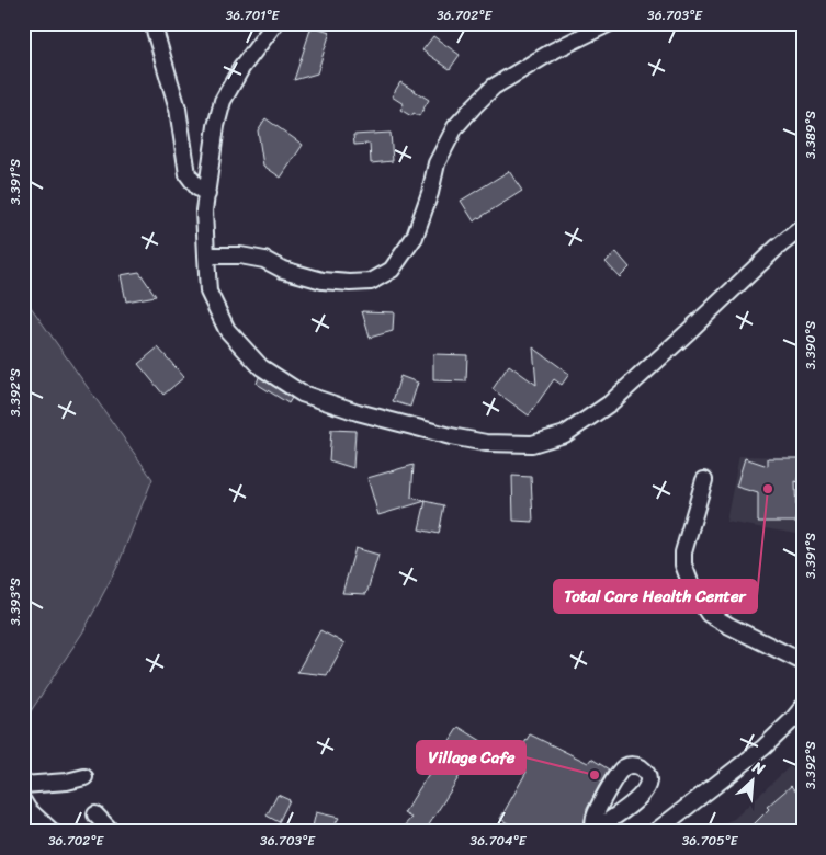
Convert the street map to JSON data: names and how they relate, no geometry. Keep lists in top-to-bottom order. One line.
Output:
{"places":["Total Care Health Center","Village Cafe"],"north":"top right","coordinates":["36.701°E","36.702°E","36.703°E","3.389°S","3.391°S","3.390°S","3.392°S","3.393°S","36.704°E","36.705°E"]}
